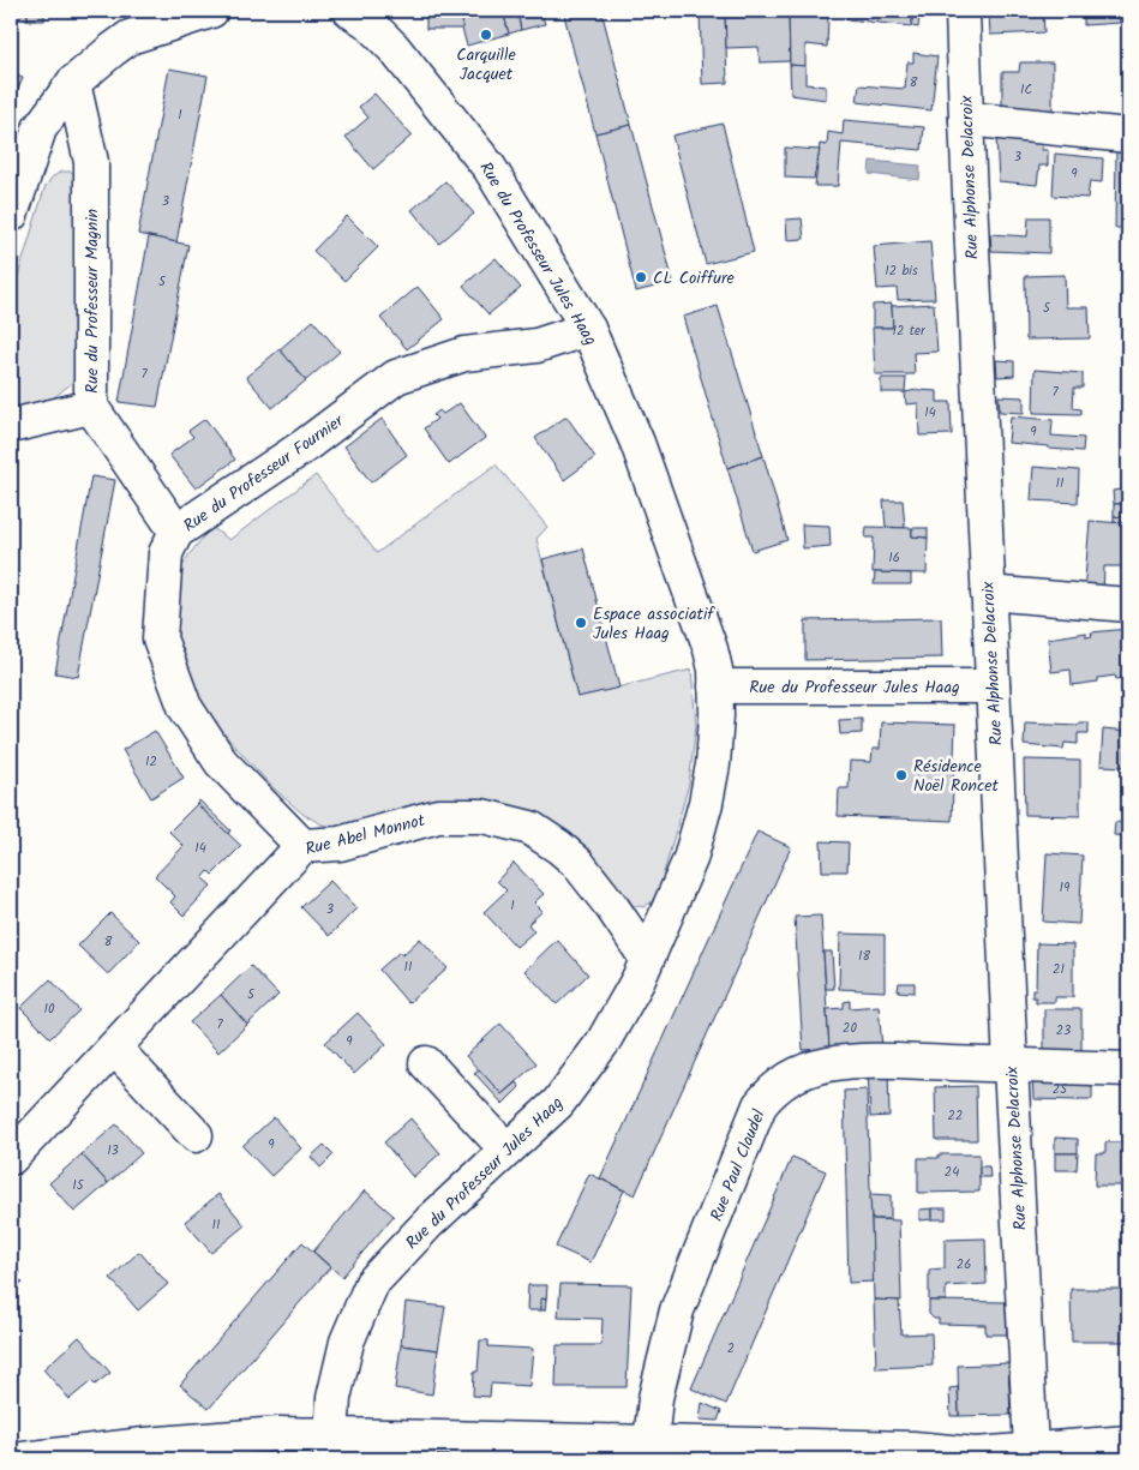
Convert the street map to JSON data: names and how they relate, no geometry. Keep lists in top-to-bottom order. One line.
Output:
{"streets":{"street":["Rue Alphonse Delacroix","Rue du Professeur Jules Haag","Rue du Professeur Magnin","Rue du Professeur Fournier","Rue Abel Monnot","Rue Paul Claudel"]},"crossings":[["Rue Alphonse Delacroix","Rue du Professeur Jules Haag"],["Rue Alphonse Delacroix","Rue Paul Claudel"],["Rue du Professeur Jules Haag","Rue du Professeur Fournier"],["Rue du Professeur Jules Haag","Rue Abel Monnot"],["Rue du Professeur Magnin","Rue du Professeur Fournier"],["Rue du Professeur Fournier","Rue Abel Monnot"]],"places":["Carquille Jacquet","CL Coiffure","Espace associatif Jules Haag","Résidence Noël Roncet"],"house_numbers":["8","1C","1","3","9","3","12 bis","5","5","12 ter","7","7","14","9","11","16","12","14","19","1","3","8","18","11","21","5","10","7","20","23","9","25","22","9","13","24","15","11","26","2"]}
